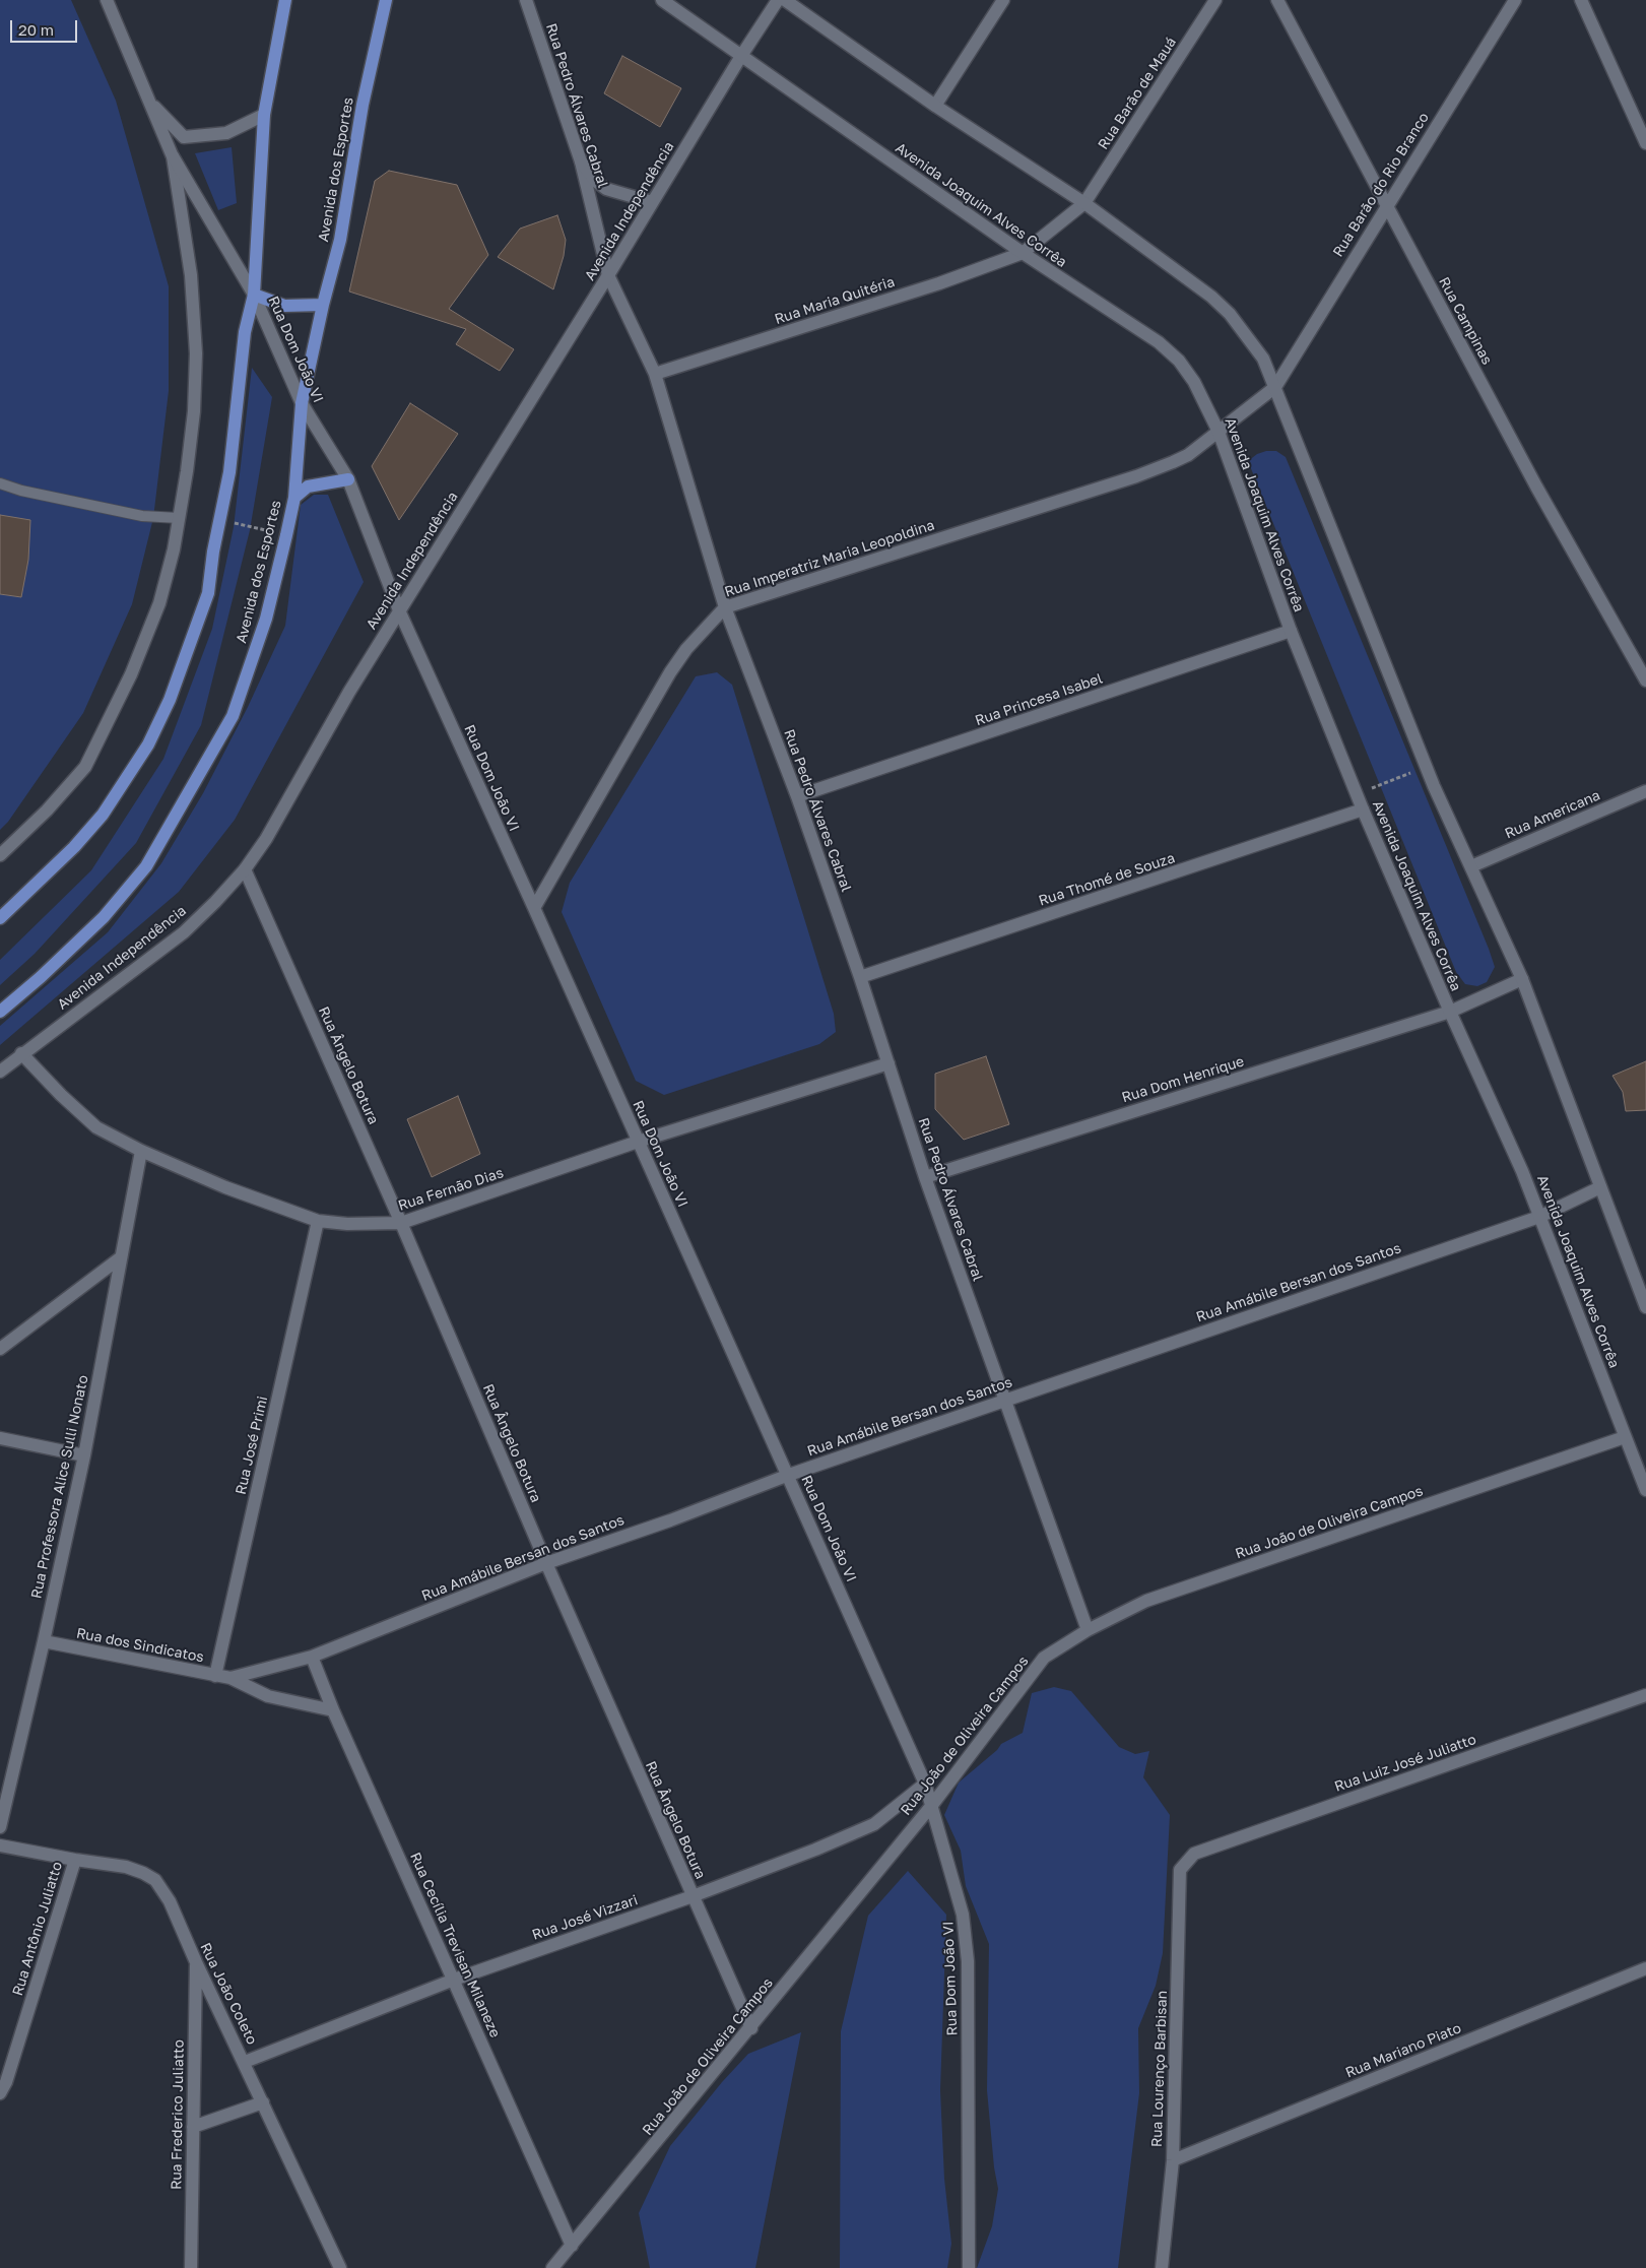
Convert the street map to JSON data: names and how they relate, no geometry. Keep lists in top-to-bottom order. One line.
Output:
{"streets":{"main road":["Avenida dos Esportes"],"street":["Rua Barão de Mauá","Rua Pedro Álvares Cabral","Rua Barão do Rio Branco","Avenida Joaquim Alves Corrêa","Avenida Independência","Rua Maria Quitéria","Rua Campinas","Rua Dom João VI","Rua Imperatriz Maria Leopoldina","Rua Princesa Isabel","Rua Americana","Rua Thomé de Souza","Rua Ângelo Botura","Rua Dom Henrique","Rua Fernão Dias","Rua Amábile Bersan dos Santos","Rua José Primi","Rua Professora Alice Sulli Nonato","Rua João de Oliveira Campos","Rua dos Sindicatos","Rua Luiz José Juliatto","Rua José Vizzari","Rua Antônio Juliatto","Rua Cecília Trevisan Milaneze","Rua João Coleto","Rua Mariano Piato","Rua Lourenço Barbisan","Rua Frederico Juliatto"]},"crossings":[["Rua Barão de Mauá","Avenida Joaquim Alves Corrêa"],["Rua Barão de Mauá","Rua Maria Quitéria"],["Rua Pedro Álvares Cabral","Avenida Independência"],["Rua Pedro Álvares Cabral","Rua Maria Quitéria"],["Rua Pedro Álvares Cabral","Rua Imperatriz Maria Leopoldina"],["Rua Pedro Álvares Cabral","Rua Princesa Isabel"],["Rua Pedro Álvares Cabral","Rua Thomé de Souza"],["Rua Pedro Álvares Cabral","Rua Dom Henrique"],["Rua Pedro Álvares Cabral","Rua Fernão Dias"],["Rua Pedro Álvares Cabral","Rua Amábile Bersan dos Santos"],["Rua Pedro Álvares Cabral","Rua João de Oliveira Campos"],["Avenida dos Esportes","Rua Dom João VI"],["Rua Barão do Rio Branco","Rua Campinas"],["Rua Barão do Rio Branco","Rua Imperatriz Maria Leopoldina"],["Avenida Joaquim Alves Corrêa","Avenida Independência"],["Avenida Joaquim Alves Corrêa","Rua Maria Quitéria"],["Avenida Joaquim Alves Corrêa","Rua Imperatriz Maria Leopoldina"],["Avenida Joaquim Alves Corrêa","Rua Princesa Isabel"],["Avenida Joaquim Alves Corrêa","Rua Thomé de Souza"],["Avenida Joaquim Alves Corrêa","Rua Dom Henrique"],["Avenida Joaquim Alves Corrêa","Rua Amábile Bersan dos Santos"],["Avenida Joaquim Alves Corrêa","Rua João de Oliveira Campos"],["Avenida Independência","Rua Dom João VI"],["Avenida Independência","Rua Ângelo Botura"],["Avenida Independência","Rua Fernão Dias"],["Rua Dom João VI","Rua Imperatriz Maria Leopoldina"],["Rua Dom João VI","Rua Fernão Dias"],["Rua Dom João VI","Rua Amábile Bersan dos Santos"],["Rua Dom João VI","Rua João de Oliveira Campos"],["Rua Dom João VI","Rua José Vizzari"],["Rua Ângelo Botura","Rua Fernão Dias"],["Rua Ângelo Botura","Rua Amábile Bersan dos Santos"],["Rua Ângelo Botura","Rua João de Oliveira Campos"],["Rua Ângelo Botura","Rua José Vizzari"],["Rua Fernão Dias","Rua José Primi"],["Rua Fernão Dias","Rua Professora Alice Sulli Nonato"],["Rua Amábile Bersan dos Santos","Rua dos Sindicatos"],["Rua Amábile Bersan dos Santos","Rua Cecília Trevisan Milaneze"],["Rua José Primi","Rua dos Sindicatos"],["Rua Professora Alice Sulli Nonato","Rua dos Sindicatos"],["Rua João de Oliveira Campos","Rua Cecília Trevisan Milaneze"],["Rua Luiz José Juliatto","Rua Lourenço Barbisan"],["Rua José Vizzari","Rua Cecília Trevisan Milaneze"],["Rua José Vizzari","Rua João Coleto"],["Rua Antônio Juliatto","Rua João Coleto"],["Rua João Coleto","Rua Frederico Juliatto"],["Rua Mariano Piato","Rua Lourenço Barbisan"]],"scale_bar":"20 m"}
